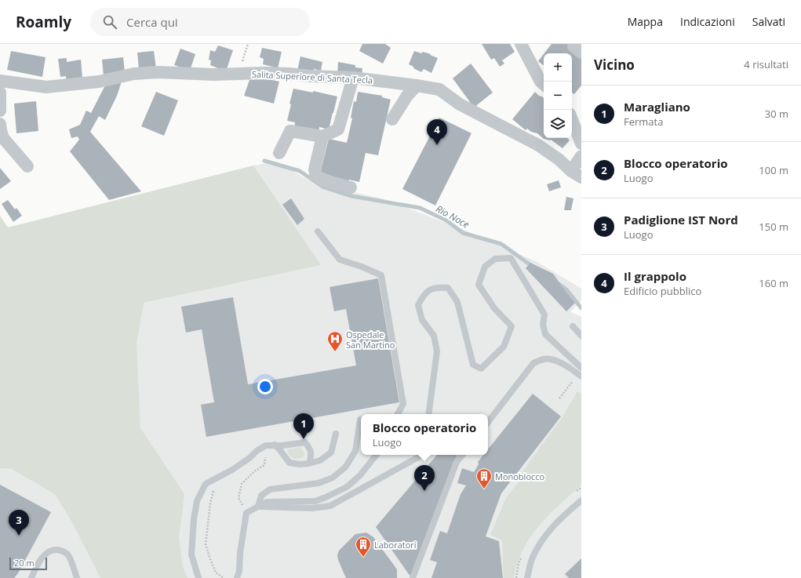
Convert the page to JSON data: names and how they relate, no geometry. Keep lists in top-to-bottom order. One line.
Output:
{"streets":{"street":["Salita Superiore di Santa Tecla"]},"water":["Rio Noce"],"places":{"hospital":["Ospedale San Martino"],"building":["Monoblocco","Laboratori"]},"scale_bar":"20 m","page":{"header":"Roamly","search":"Cerca qui","nav":["Mappa","Indicazioni","Salvati"],"heading":["Vicino","4 risultati"],"map_buttons":["+","−"],"list":[{"mark":"1","name":"Maragliano","note":"Fermata","value":"30 m"},{"mark":"2","name":"Blocco operatorio","note":"Luogo","value":"100 m"},{"mark":"3","name":"Padiglione IST Nord","note":"Luogo","value":"150 m"},{"mark":"4","name":"Il grappolo","note":"Edificio pubblico","value":"160 m"}],"pins":["4","1","2","3"],"popup":["Blocco operatorio","Luogo"],"scale":"20 m"}}
